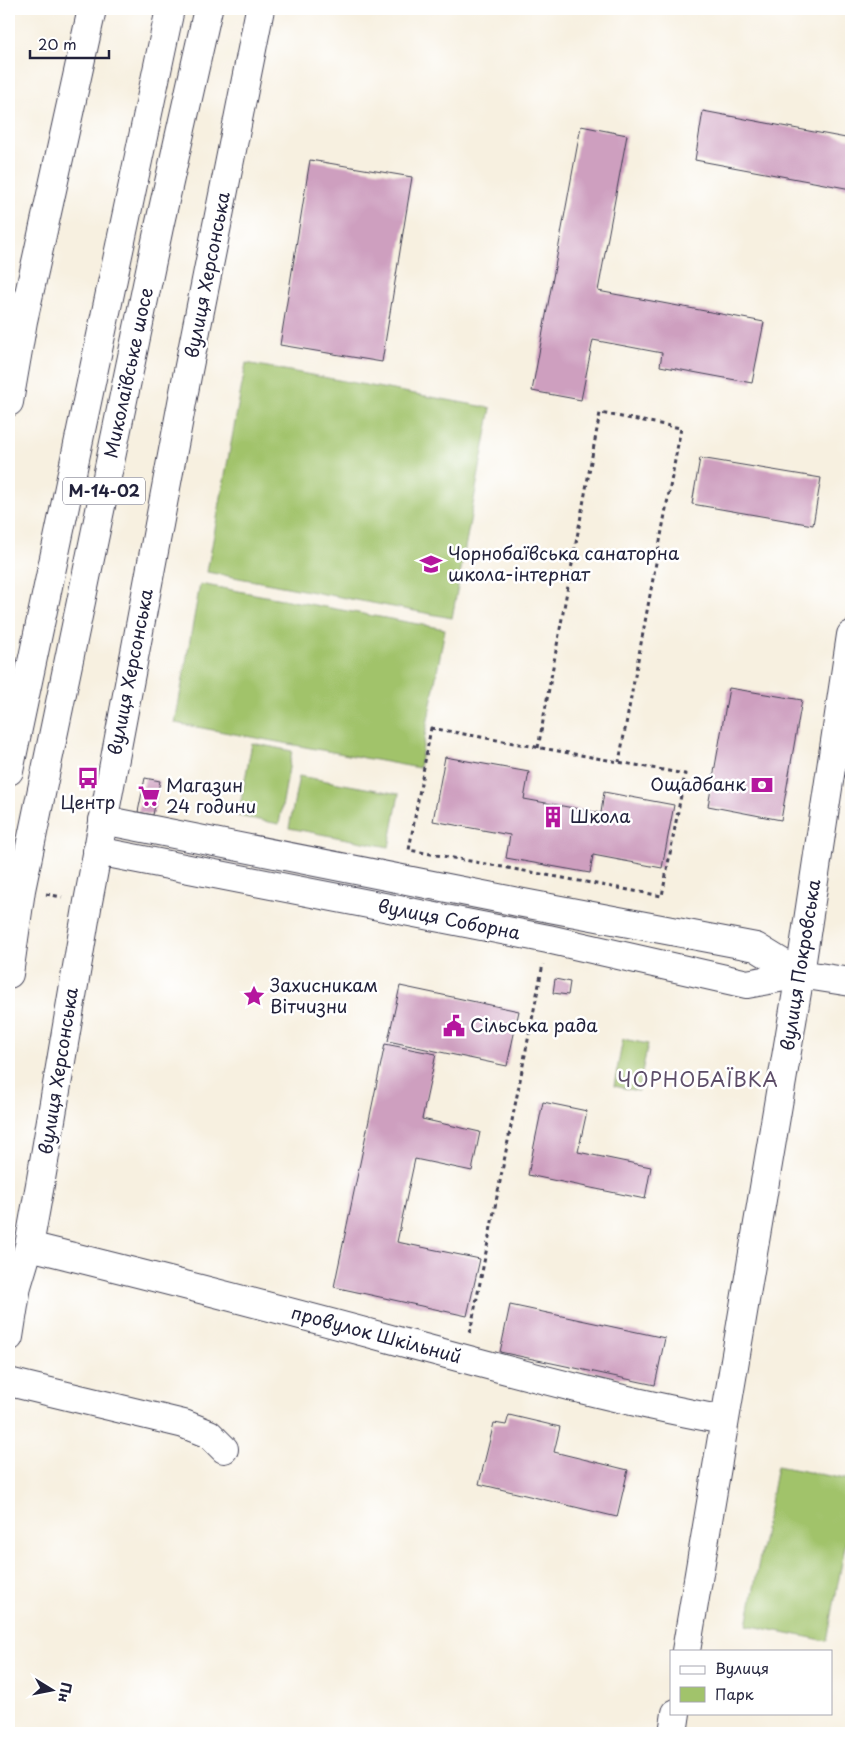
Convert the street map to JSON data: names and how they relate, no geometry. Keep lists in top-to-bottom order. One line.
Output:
{"streets":{"street":["вулиця Херсонська","Миколаївське шосе","М-14-02","вулиця Соборна","вулиця Покровська","провулок Шкільний"]},"crossings":[["вулиця Херсонська","вулиця Соборна"],["вулиця Херсонська","провулок Шкільний"],["вулиця Соборна","вулиця Покровська"],["вулиця Покровська","провулок Шкільний"]],"districts":["ЧОРНОБАЇВКА"],"places":{"school or university":["Чорнобаївська санаторна школа-інтернат"],"bus stop":["Центр"],"bank":["Ощадбанк"],"supermarket":["Магазин 24 години"],"building":["Школа"],"place":["Захисникам Вітчизни"],"public building":["Сільська рада"]},"legend":["Вулиця","Парк"],"scale_bar":"20 m","north":"right"}
